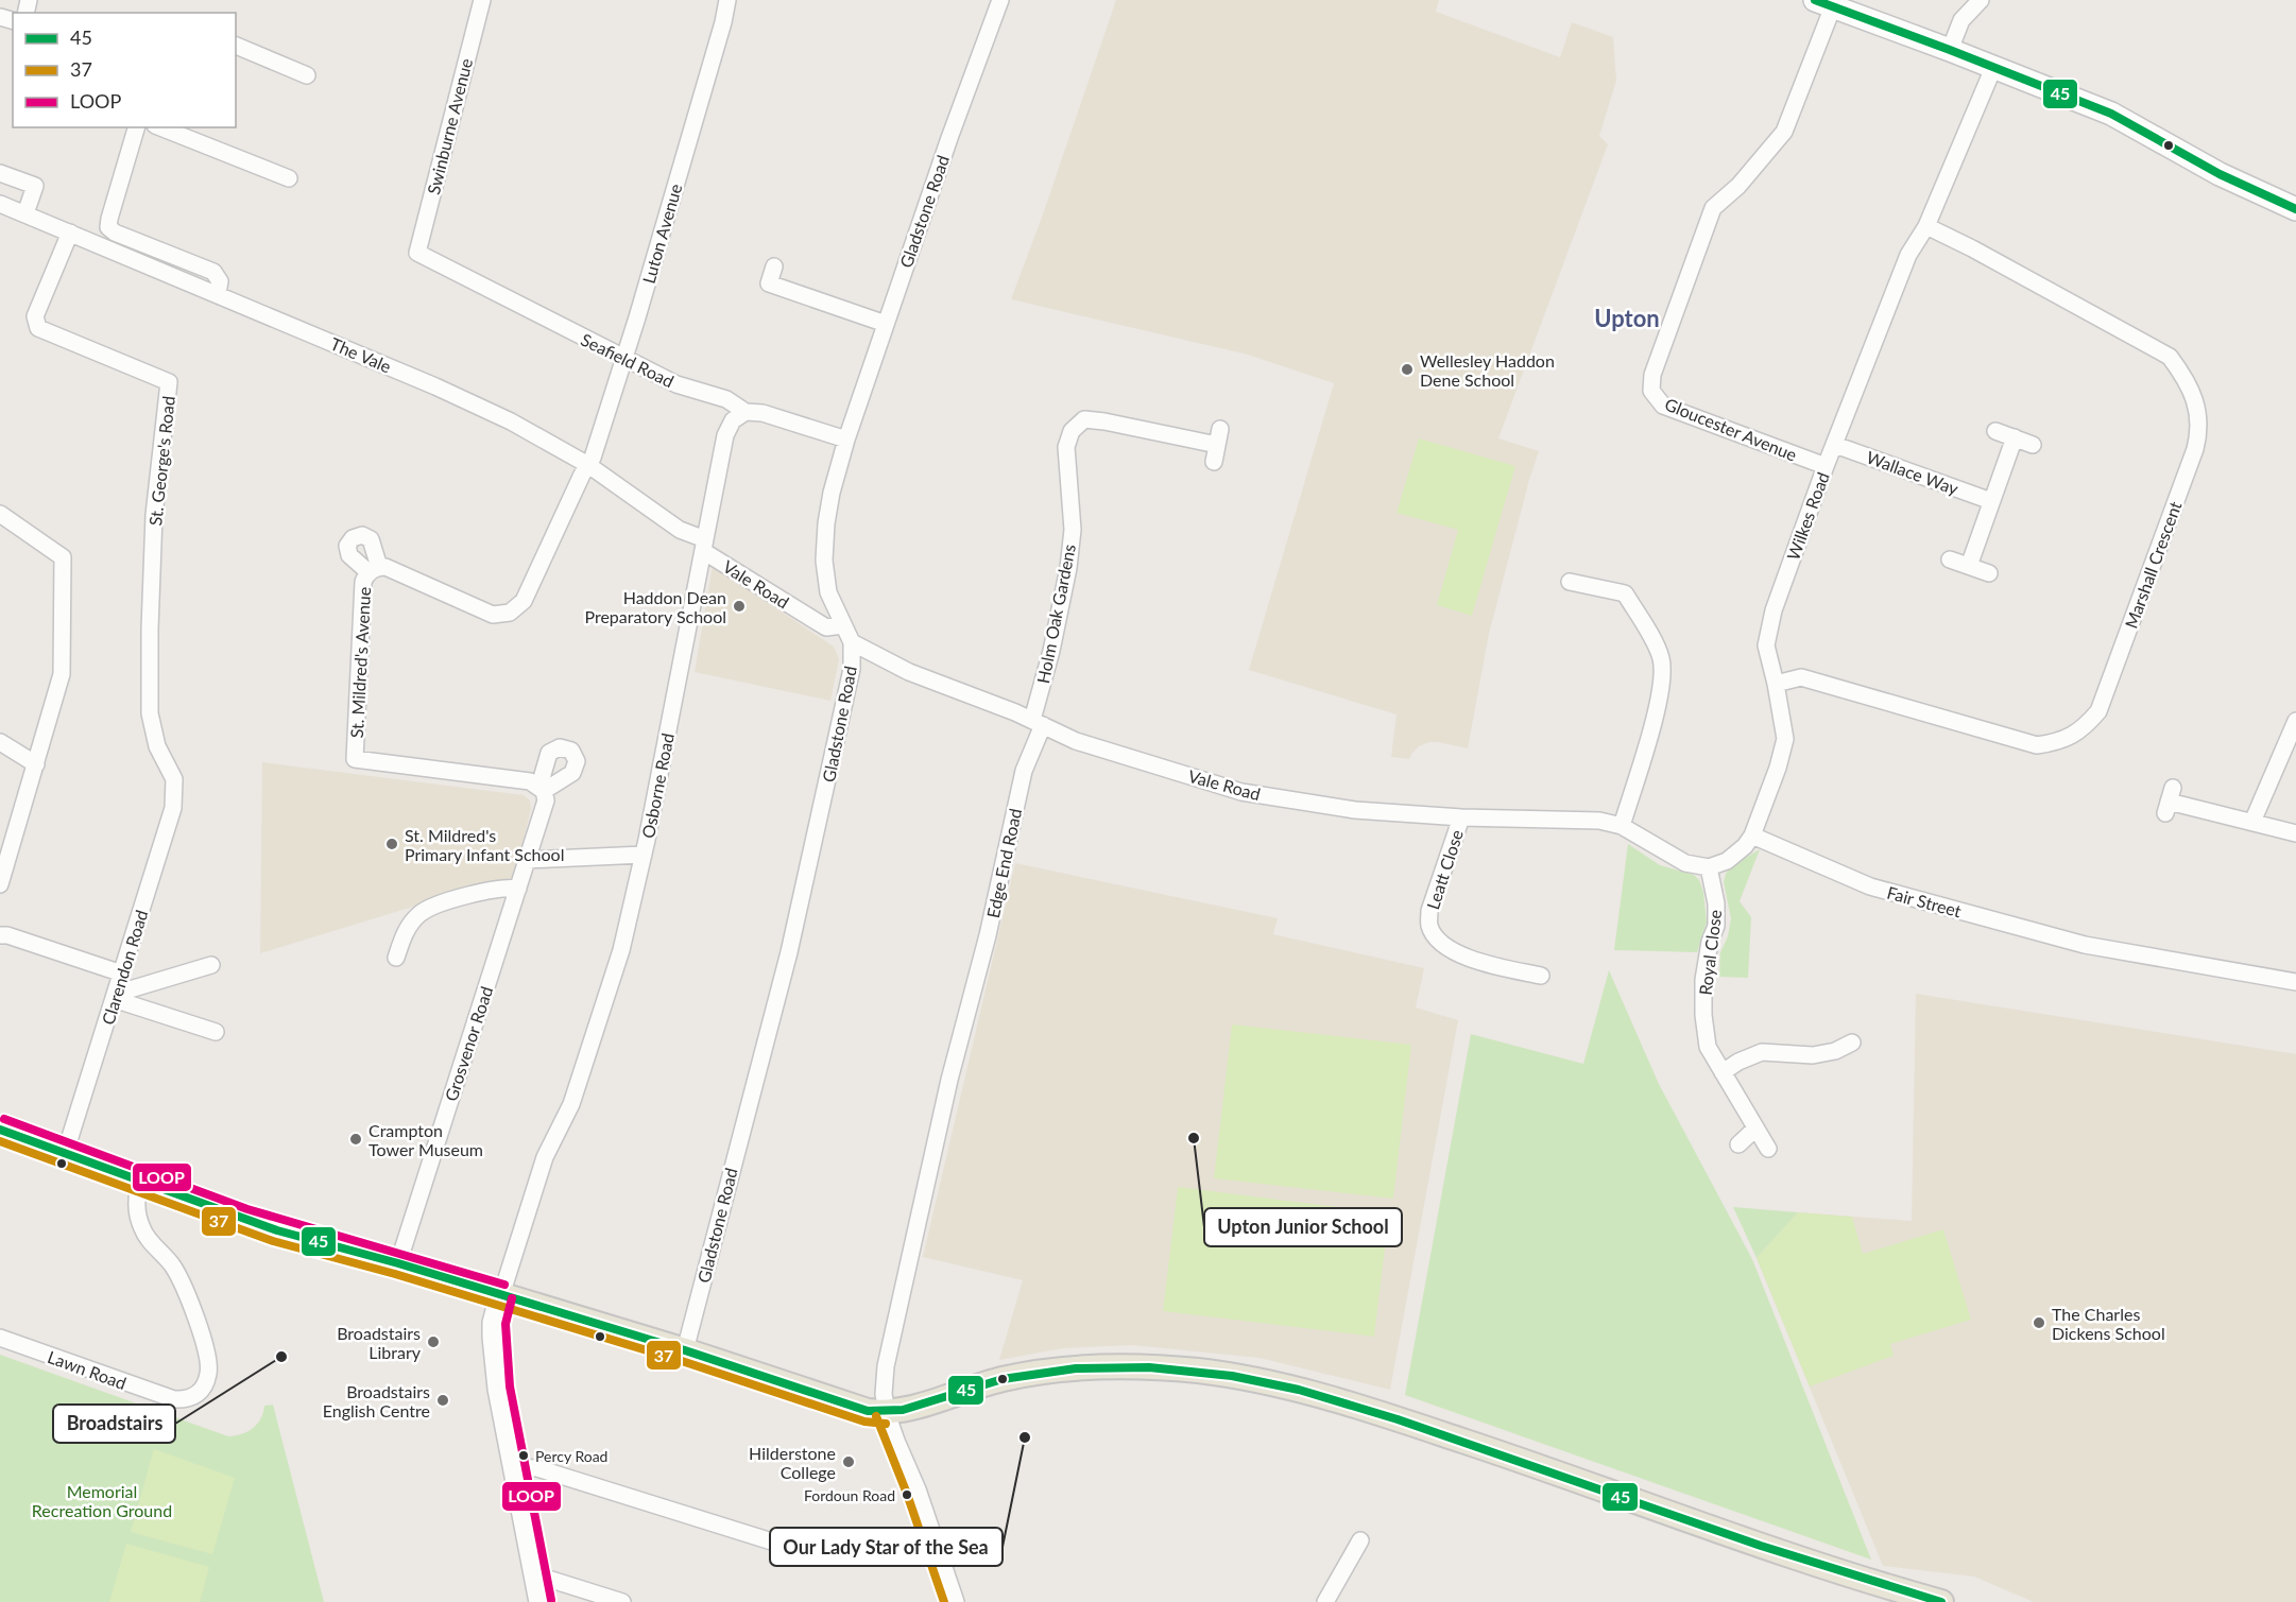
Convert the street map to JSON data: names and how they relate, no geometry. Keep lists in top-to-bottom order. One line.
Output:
{"streets":{"street":["Swinburne Avenue","Gladstone Road","Luton Avenue","The Vale","Seafield Road","Gloucester Avenue","St. George's Road","Wallace Way","Wilkes Road","Marshall Crescent","Vale Road","Holm Oak Gardens","St. Mildred's Avenue","Osborne Road","Edge End Road","Leatt Close","Fair Street","Royal Close","Clarendon Road","Grosvenor Road","Lawn Road"]},"crossings":[["Swinburne Avenue","Seafield Road"],["Gladstone Road","Seafield Road"],["Gladstone Road","Vale Road"],["Luton Avenue","The Vale"],["Luton Avenue","Seafield Road"],["Luton Avenue","St. Mildred's Avenue"],["The Vale","St. George's Road"],["The Vale","Vale Road"],["The Vale","St. Mildred's Avenue"],["The Vale","Osborne Road"],["Seafield Road","Osborne Road"],["Gloucester Avenue","Wilkes Road"],["St. George's Road","Clarendon Road"],["Wallace Way","Wilkes Road"],["Wilkes Road","Marshall Crescent"],["Wilkes Road","Fair Street"],["Vale Road","Holm Oak Gardens"],["Vale Road","Osborne Road"],["Vale Road","Edge End Road"],["Vale Road","Leatt Close"],["Holm Oak Gardens","Edge End Road"],["St. Mildred's Avenue","Grosvenor Road"]],"districts":["Upton"],"parks":["Memorial Recreation Ground"],"places":["Wellesley Haddon Dene School","Haddon Dean Preparatory School","St. Mildred's Primary Infant School","Upton Junior School","Crampton Tower Museum","The Charles Dickens School","Broadstairs Library","Broadstairs","Broadstairs English Centre","Our Lady Star of the Sea","Percy Road","Hilderstone College","Fordoun Road"],"lines":["transit line 45","transit line LOOP","transit line 37"],"legend":["45","37","LOOP"]}
